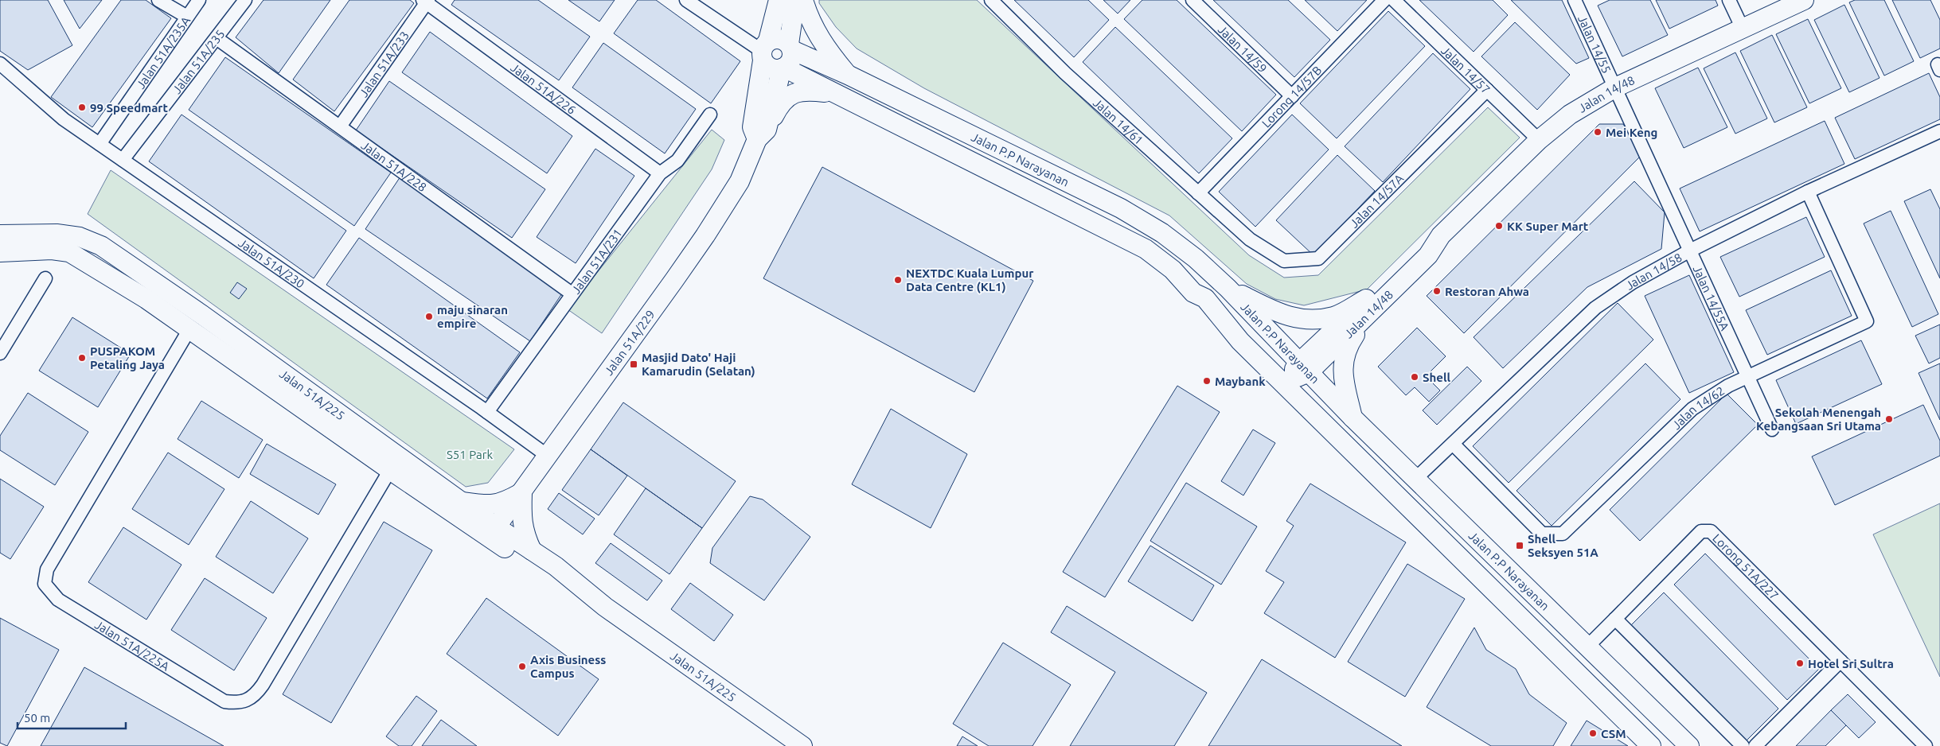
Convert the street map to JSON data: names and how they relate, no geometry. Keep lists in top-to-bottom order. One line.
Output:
{"streets":{"street":["Jalan 14/55","Jalan 14/59","Jalan 51A/235A","Jalan 51A/235","Jalan 51A/233","Jalan 14/57","Jalan 51A/226","Jalan 14/48","Lorong 14/57B","Jalan 14/61","Jalan P.P Narayanan","Jalan 51A/228","Jalan 14/57A","Jalan 51A/231","Jalan 51A/230","Jalan 14/58","Jalan 14/55A","Jalan 51A/229","Jalan 51A/225","Jalan 14/62","Lorong 51A/227","Jalan 51A/225A"]},"crossings":[["Jalan 14/55","Jalan 14/48"],["Jalan 14/55","Jalan 14/55A"],["Jalan 14/59","Lorong 14/57B"],["Jalan 51A/235A","Jalan 51A/230"],["Jalan 51A/235","Jalan 51A/228"],["Jalan 51A/235","Jalan 51A/230"],["Jalan 51A/233","Jalan 51A/226"],["Jalan 51A/233","Jalan 51A/228"],["Jalan 14/57","Jalan 14/48"],["Jalan 14/57","Jalan 14/57A"],["Jalan 51A/226","Jalan 51A/231"],["Jalan 14/48","Jalan P.P Narayanan"],["Jalan 14/48","Jalan 14/55A"],["Lorong 14/57B","Jalan 14/61"],["Jalan 14/61","Jalan 14/57A"],["Jalan P.P Narayanan","Jalan 14/58"],["Jalan P.P Narayanan","Jalan 51A/229"],["Jalan P.P Narayanan","Lorong 51A/227"],["Jalan 51A/228","Jalan 51A/231"],["Jalan 51A/231","Jalan 51A/230"],["Jalan 51A/230","Jalan 51A/229"],["Jalan 14/58","Jalan 14/55A"],["Jalan 14/58","Jalan 14/62"],["Jalan 14/55A","Jalan 14/62"],["Jalan 51A/229","Jalan 51A/225"],["Jalan 51A/225","Jalan 51A/225A"]],"parks":["S51 Park"],"places":{"other":["99 Speedmart","Mei Keng","KK Super Mart","NEXTDC Kuala Lumpur Data Centre (KL1)","Restoran Ahwa","maju sinaran empire","PUSPAKOM Petaling Jaya","Shell","Maybank","Sekolah Menengah Kebangsaan Sri Utama","Hotel Sri Sultra","Axis Business Campus","CSM"],"transit":["Masjid Dato' Haji Kamarudin (Selatan)","Shell Seksyen 51A"]},"scale_bar":"50 m"}
